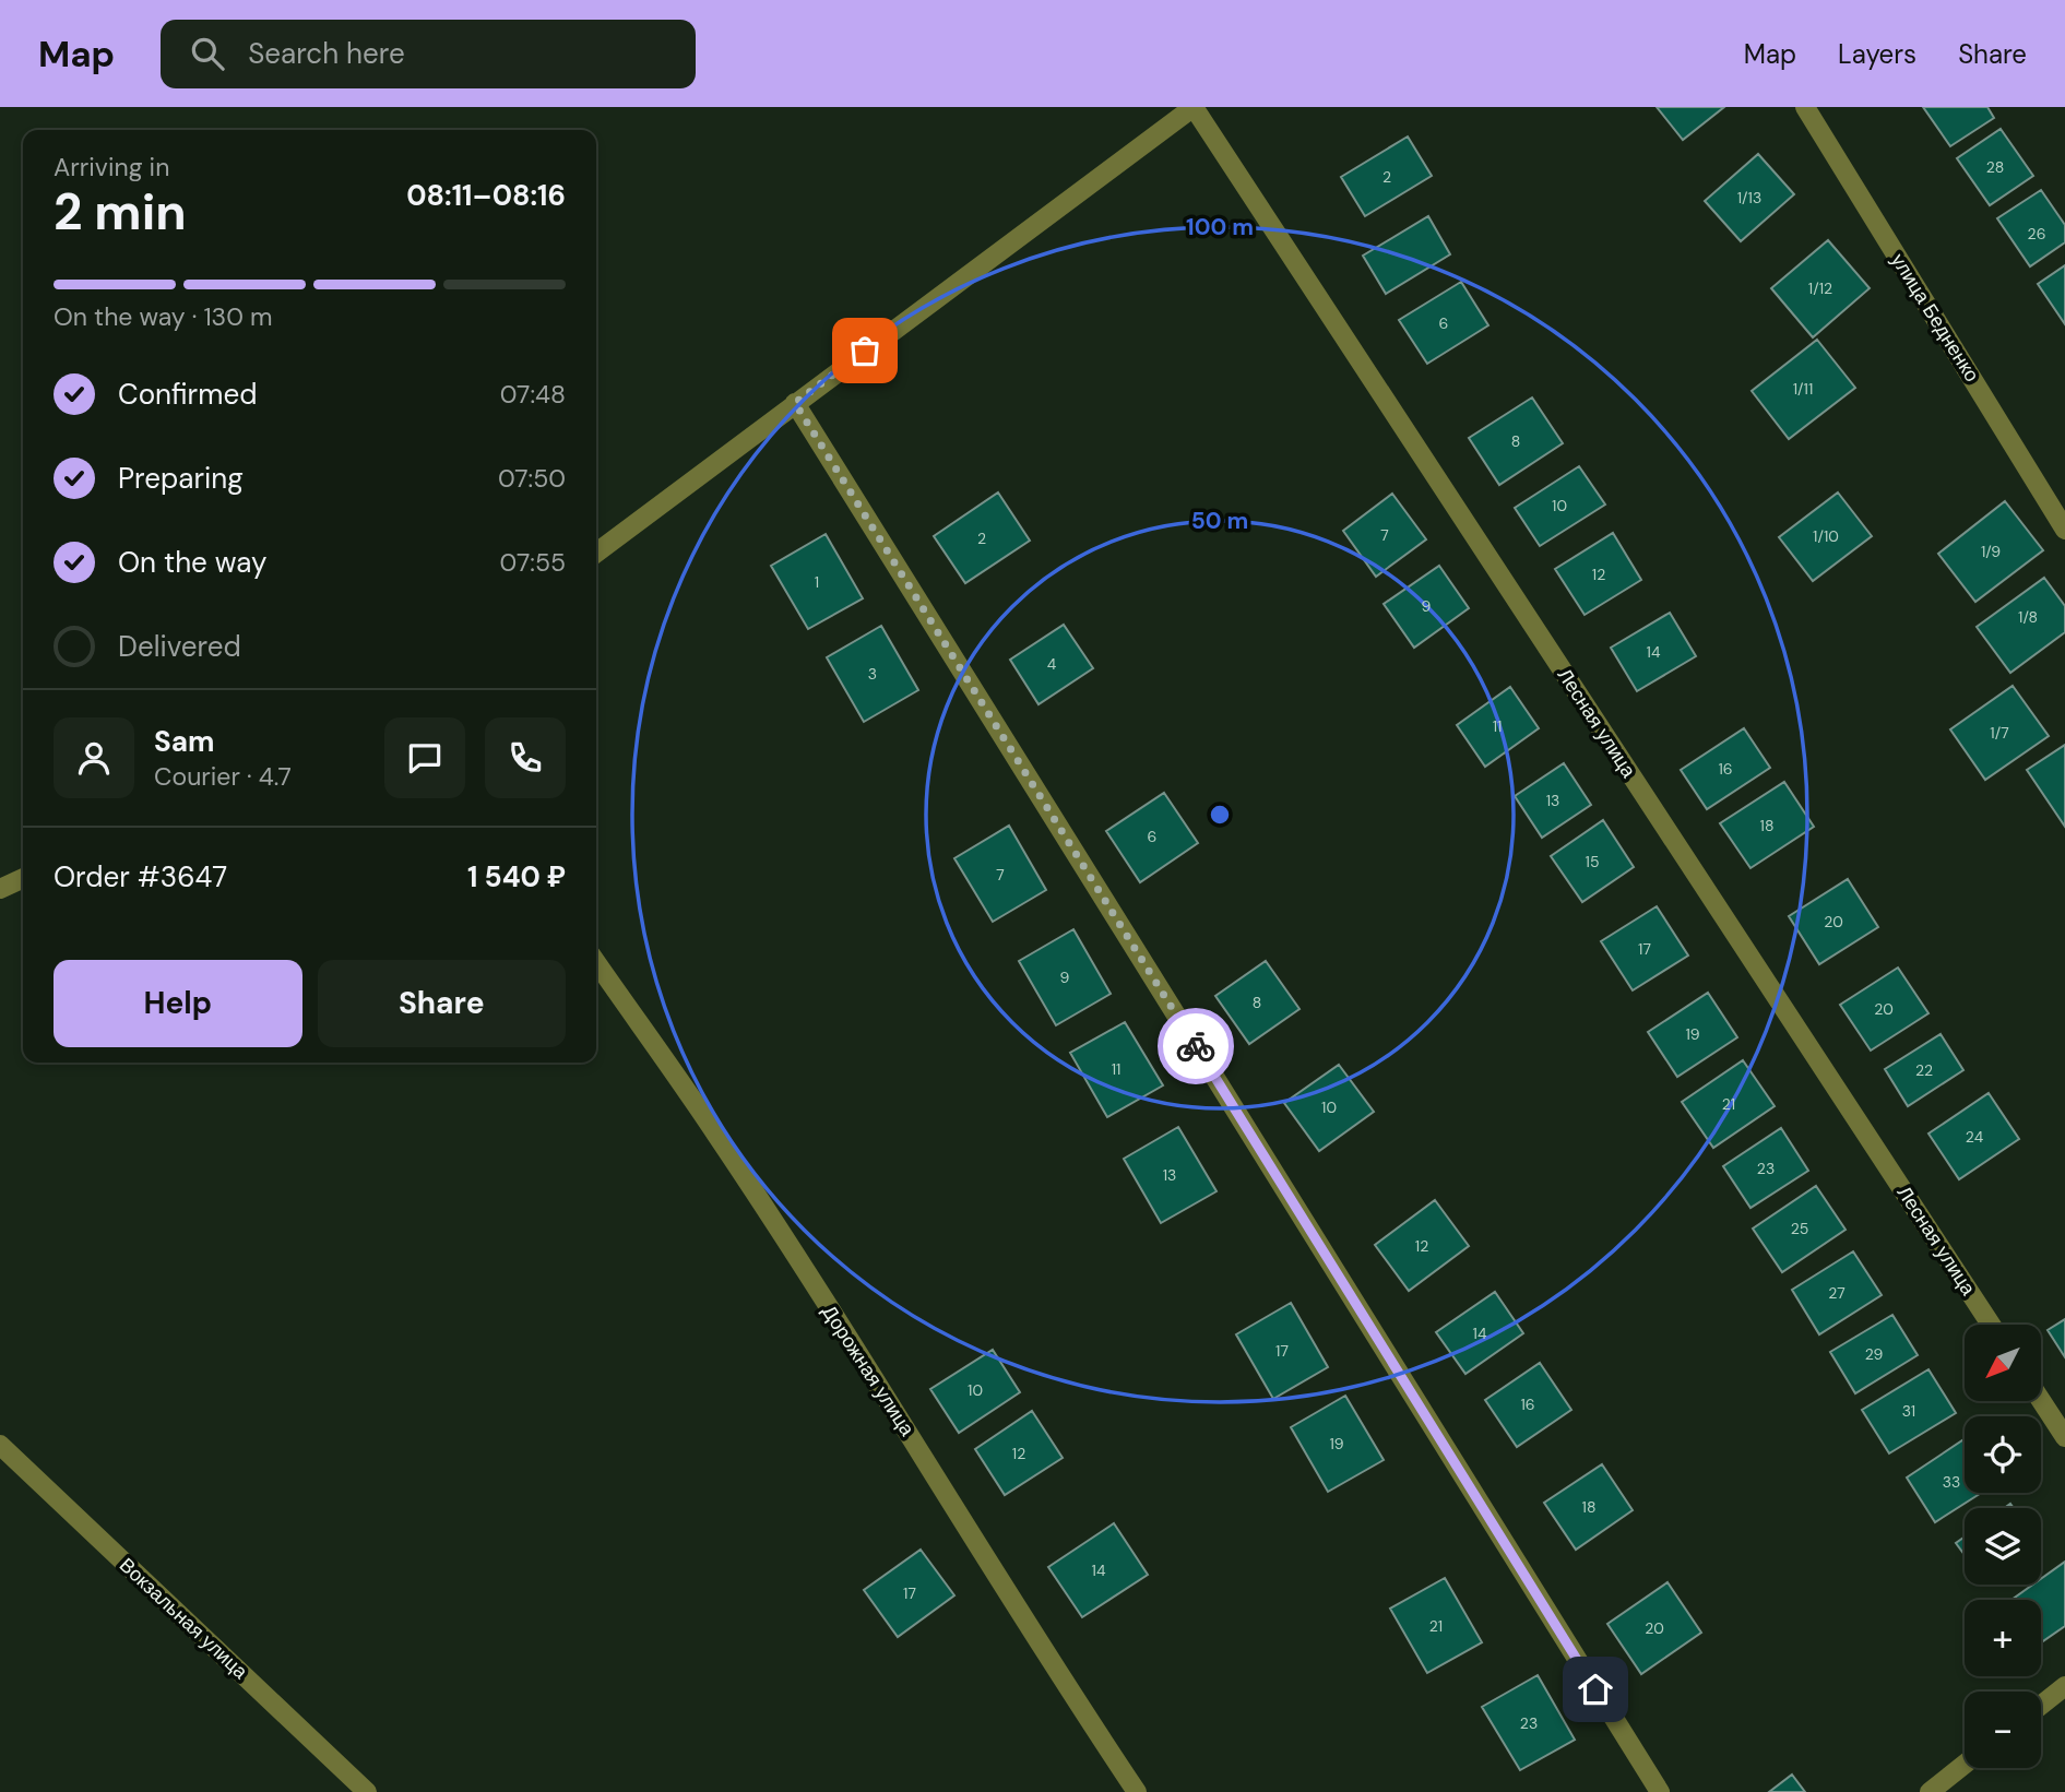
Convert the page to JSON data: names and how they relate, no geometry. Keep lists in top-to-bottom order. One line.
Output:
{"streets":{"street":["улица Бедненко","Лесная улица","Дорожная улица","Вокзальная улица"]},"house_numbers":["28","2","1/13","26","1/12","6","1/11","8","10","7","1/10","2","1/9","12","1","9","1/8","14","4","3","11","1/7","16","13","18","6","15","7","20","17","9","8","20","19","11","22","21","10","24","23","13","25","12","27","14","17","29","10","16","31","19","12","33","18","14","17","21","20","23"],"north":"bottom left","page":{"header":"Map","search":"Search here","nav":["Map","Layers","Share"],"heading":["2 min","Arriving in","08:11–08:16"],"panel":["Sam","Courier · 4.7","Order #3647","1 540 ₽"],"bar":"On the way · 130 m","list":[["Confirmed","07:48"],["Preparing","07:50"],["On the way","07:55"],"Delivered"],"buttons":["Help","Share"],"map_buttons":["+","−"]},"rings":["100 m","50 m"]}
